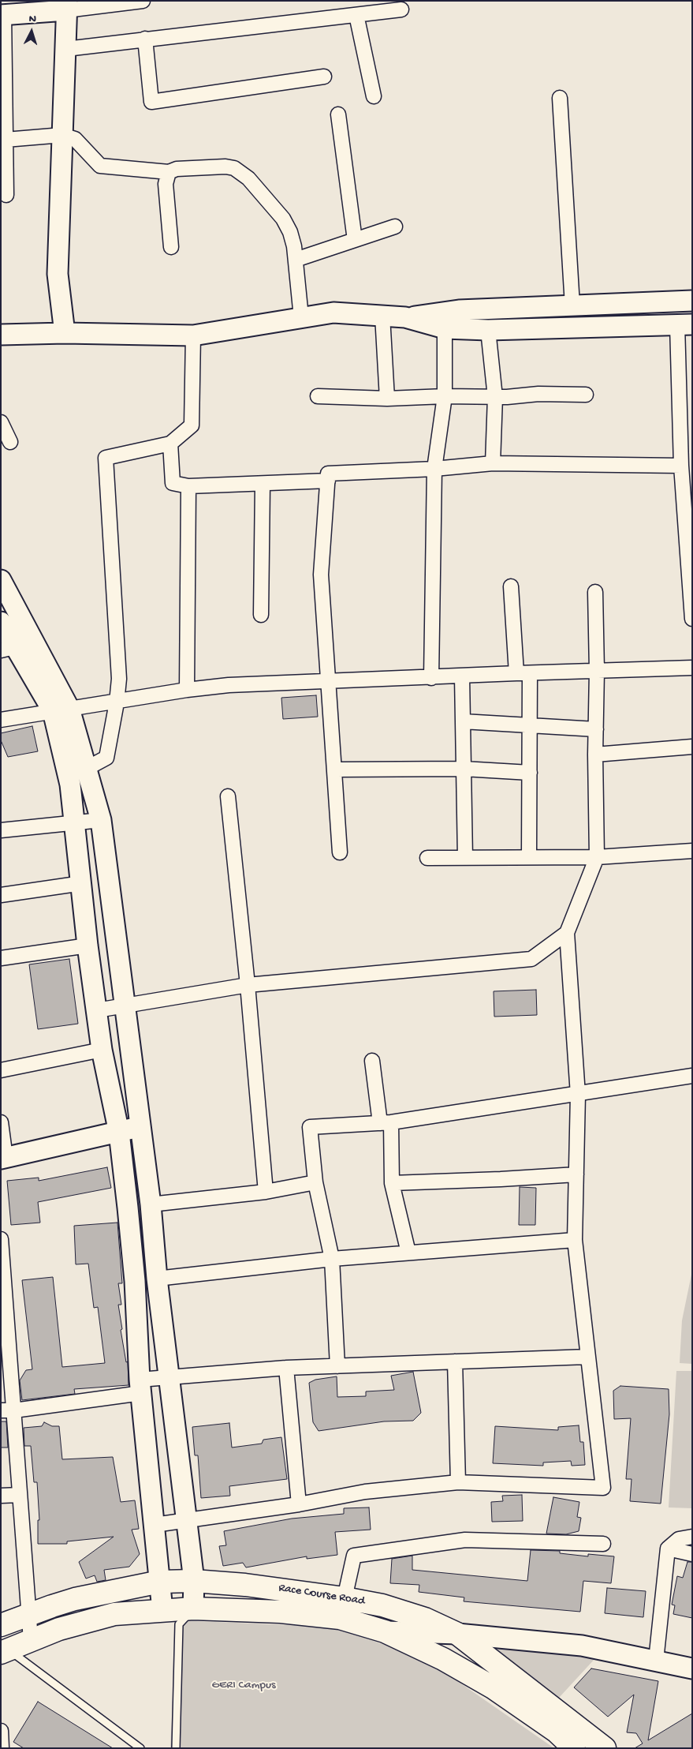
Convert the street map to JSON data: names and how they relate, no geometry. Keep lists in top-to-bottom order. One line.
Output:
{"streets":{"main road":["Race Course Road"]},"parks":["GERI Campus"],"north":"top"}
